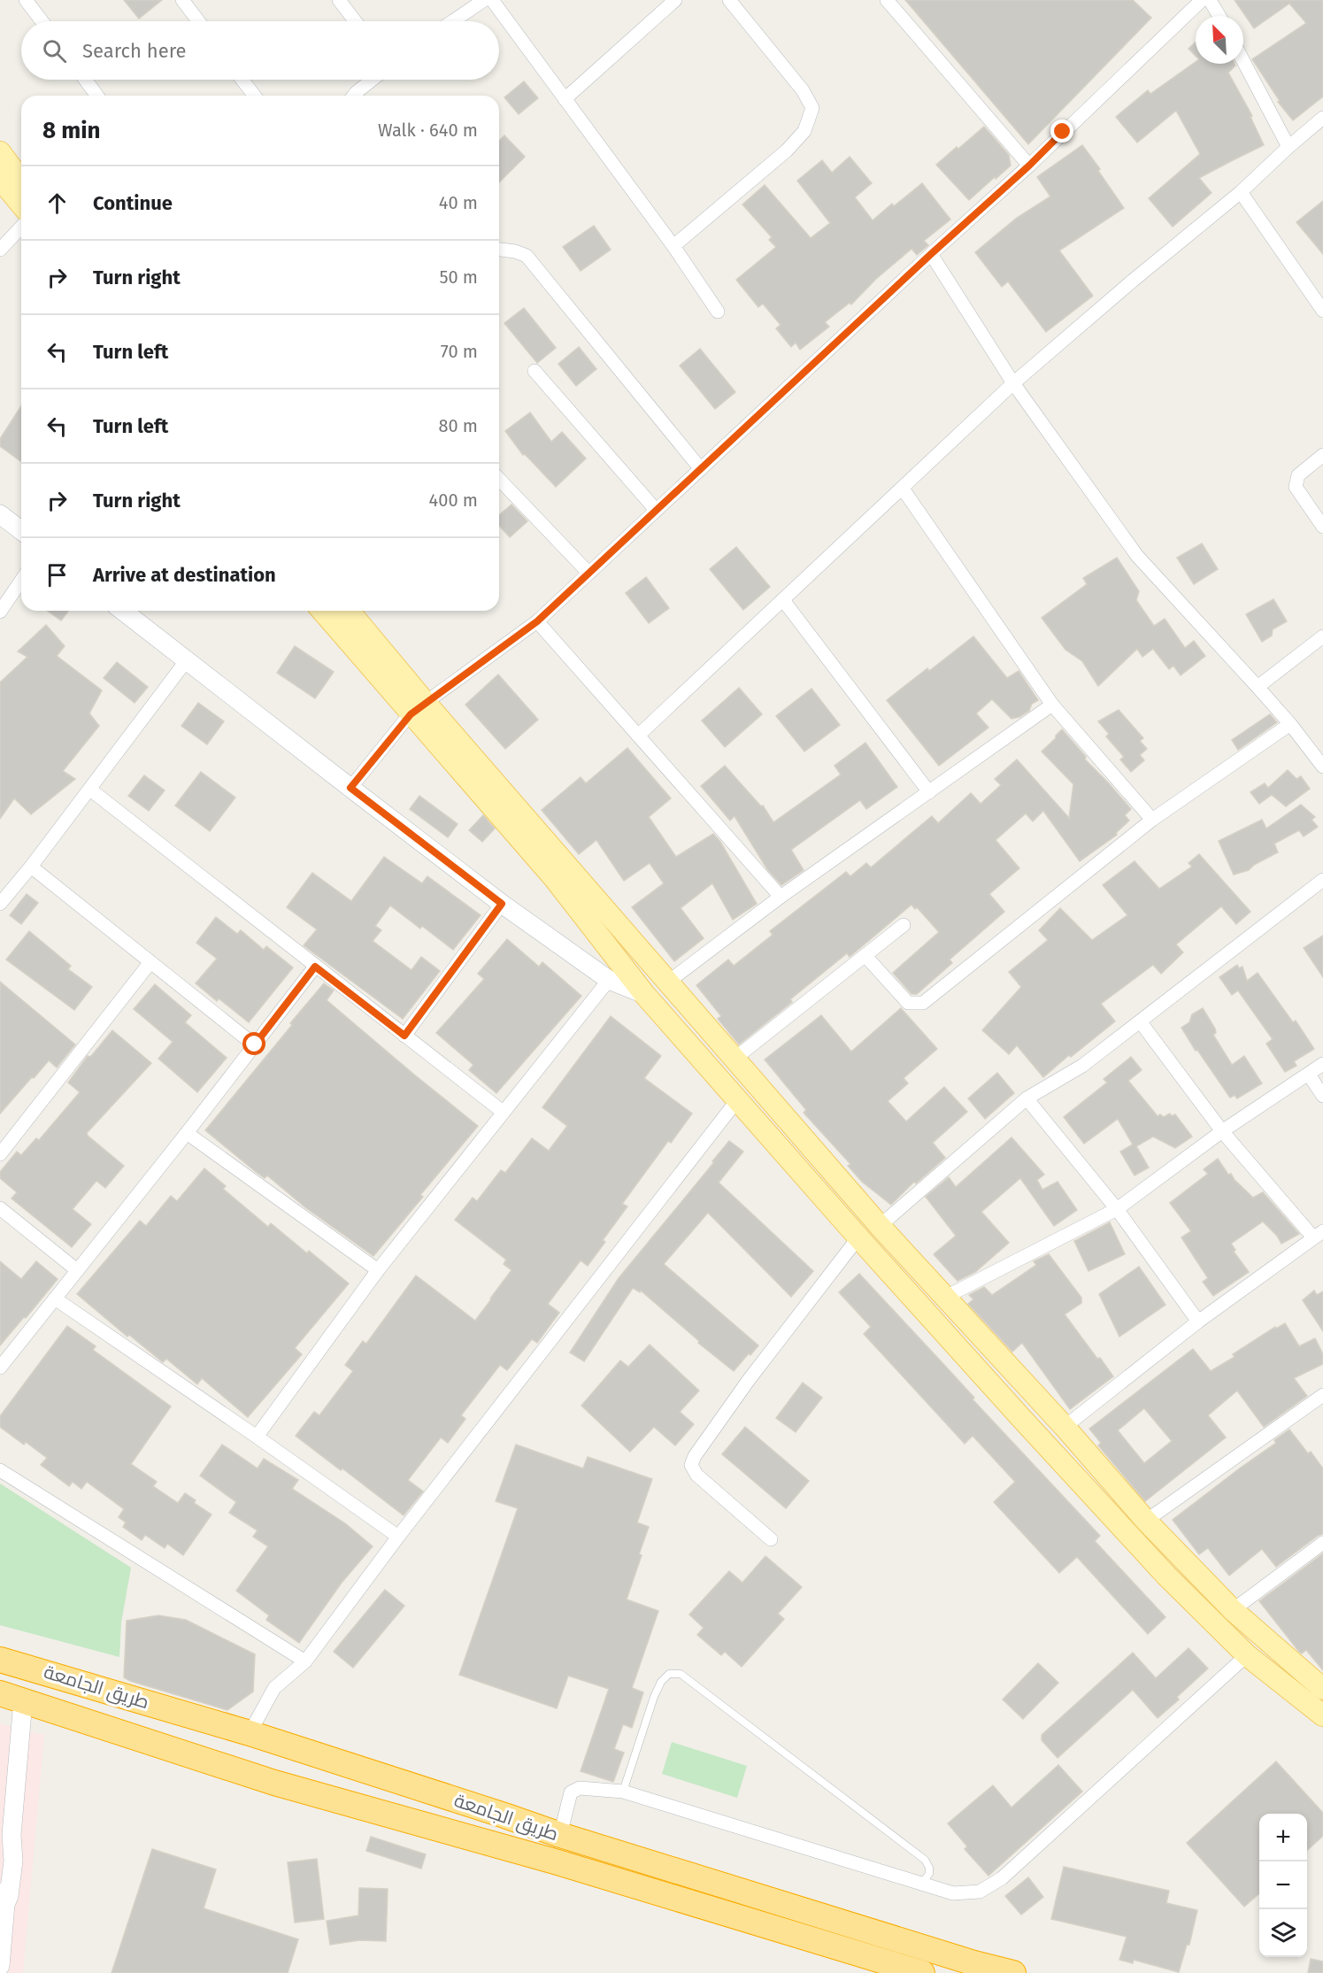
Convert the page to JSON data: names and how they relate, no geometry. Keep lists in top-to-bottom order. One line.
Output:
{"streets":{"highway":["طريق الجامعة"]},"north":"top left","page":{"search":"Search here","heading":["8 min","Walk · 640 m"],"list":[["Continue","40 m"],["Turn right","50 m"],["Turn left","70 m"],["Turn left","80 m"],["Turn right","400 m"],"Arrive at destination"],"map_buttons":["+","−"]}}
